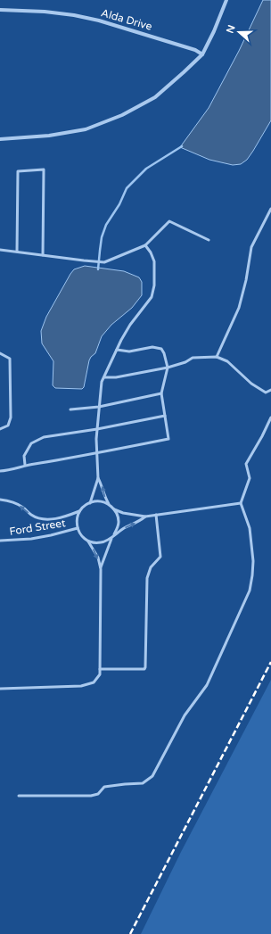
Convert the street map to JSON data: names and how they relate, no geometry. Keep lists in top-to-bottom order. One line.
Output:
{"streets":{"street":["Alda Drive"],"lane":["Ford Street"]},"north":"left"}
